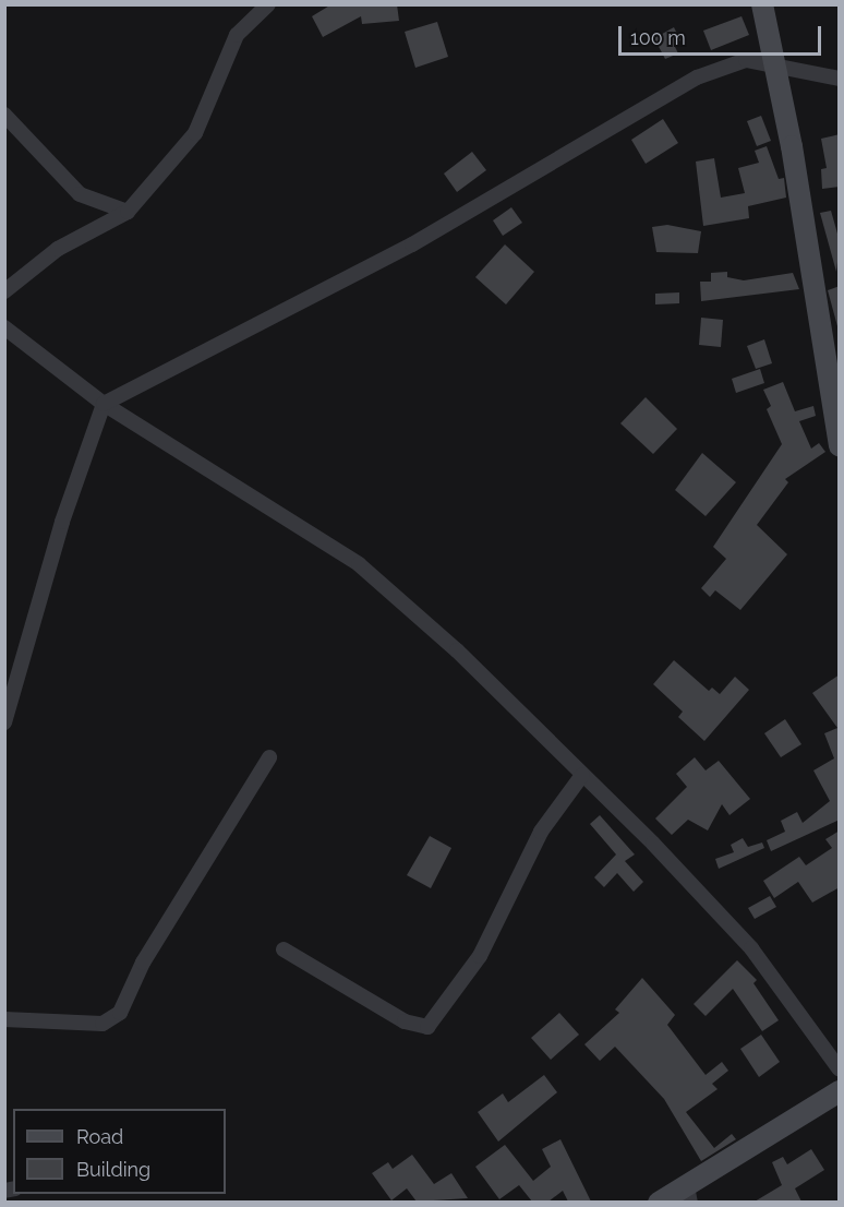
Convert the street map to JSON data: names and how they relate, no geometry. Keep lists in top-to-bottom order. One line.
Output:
{"legend":["Road","Building"],"scale_bar":"100 m"}
